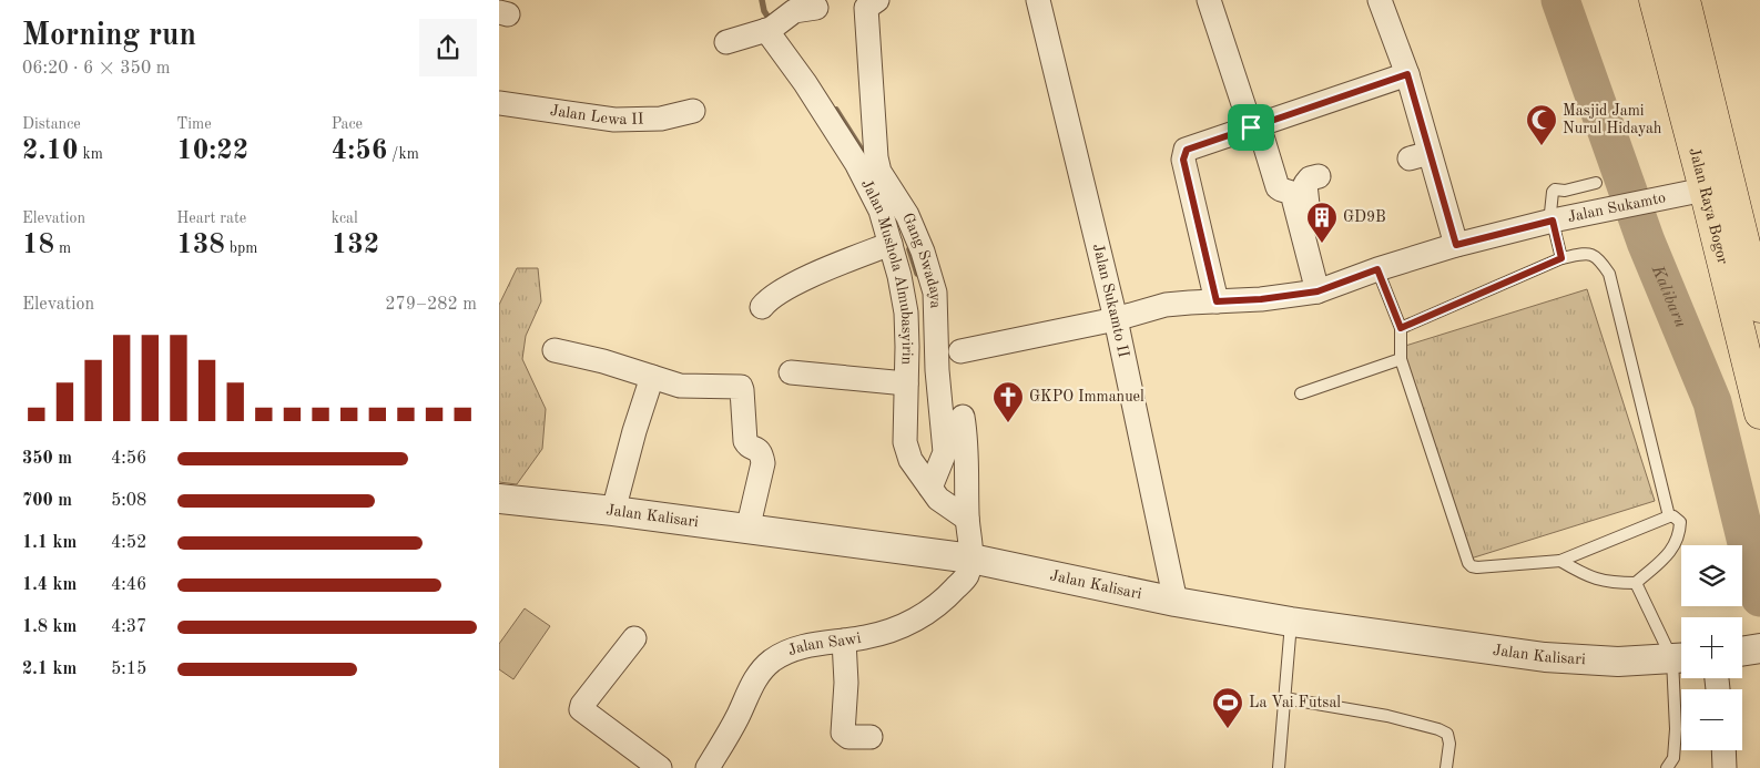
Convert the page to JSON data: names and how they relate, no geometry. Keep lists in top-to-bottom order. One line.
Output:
{"streets":{"highway":["Jalan Raya Bogor"],"street":["Jalan Lewa II","Jalan Sukamto","Gang Swadaya","Jalan Mushola Almubasyirin","Jalan Sukamto II","Jalan Kalisari","Jalan Sawi"]},"crossings":[["Jalan Raya Bogor","Jalan Sukamto"],["Jalan Sukamto","Jalan Sukamto II"],["Gang Swadaya","Jalan Mushola Almubasyirin"],["Jalan Sukamto II","Jalan Kalisari"],["Jalan Kalisari","Jalan Sawi"]],"water":["Kalibaru"],"places":{"mosque":["Masjid Jami Nurul Hidayah"],"building":["GD9B"],"church":["GKPO Immanuel"],"sports":["La Vai Futsal"]},"page":{"heading":["Morning run","06:20 · 6 × 350 m"],"stats":[["Distance","2.10 km"],["Time","10:22"],["Pace","4:56 /km"],["Elevation","18 m"],["Heart rate","138 bpm"],["kcal","132"]],"chart":["Elevation","279–282 m"],"list":[{"name":"350 m","note":"4:56"},{"name":"700 m","note":"5:08"},{"name":"1.1 km","note":"4:52"},{"name":"1.4 km","note":"4:46"},{"name":"1.8 km","note":"4:37"},{"name":"2.1 km","note":"5:15"}],"map_buttons":["+","−"]}}
